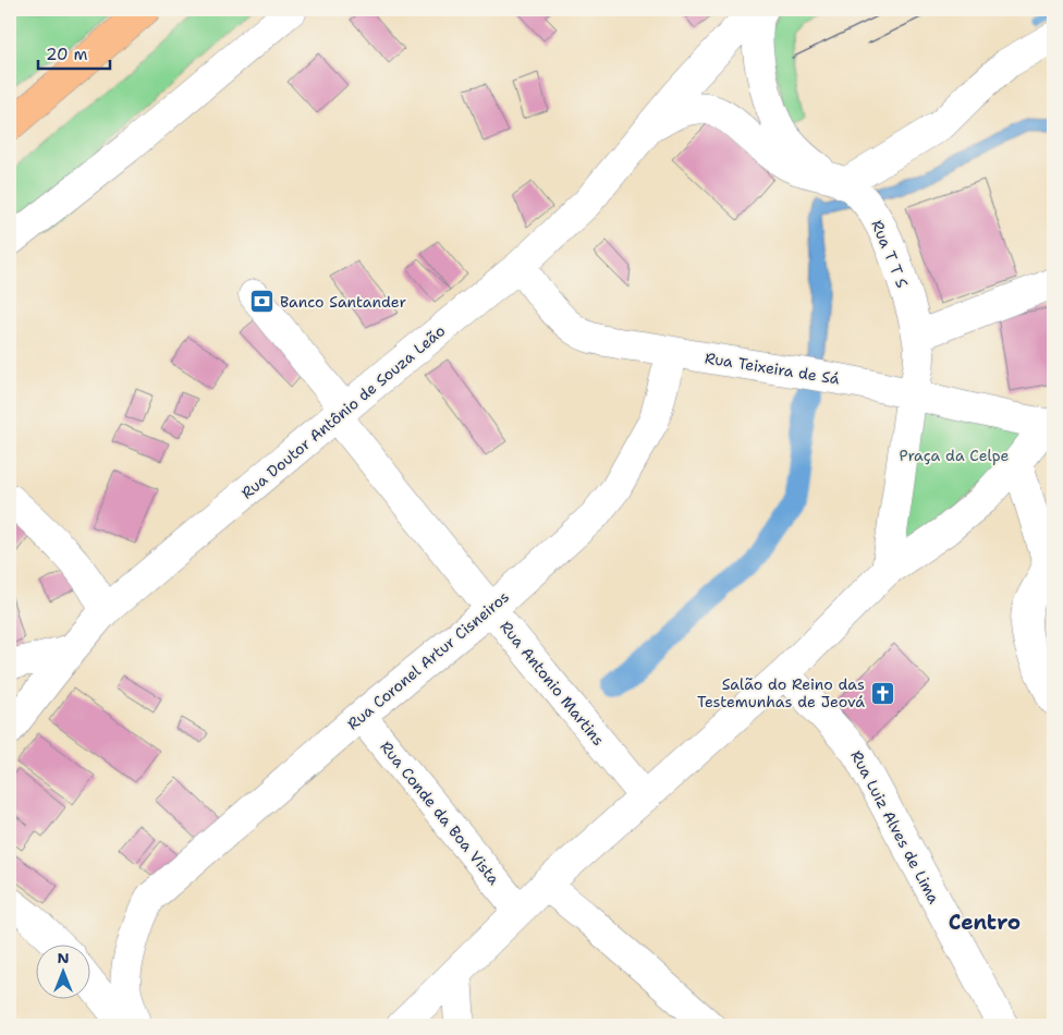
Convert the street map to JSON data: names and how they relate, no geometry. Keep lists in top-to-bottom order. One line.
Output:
{"streets":{"street":["Rua T T S","Rua Teixeira de Sá","Rua Doutor Antônio de Souza Leão","Rua Coronel Artur Cisneiros","Rua Antonio Martins","Rua Conde da Boa Vista","Rua Luiz Alves de Lima"]},"crossings":[["Rua T T S","Rua Teixeira de Sá"],["Rua T T S","Rua Doutor Antônio de Souza Leão"],["Rua Teixeira de Sá","Rua Doutor Antônio de Souza Leão"],["Rua Teixeira de Sá","Rua Coronel Artur Cisneiros"],["Rua Doutor Antônio de Souza Leão","Rua Antonio Martins"],["Rua Coronel Artur Cisneiros","Rua Antonio Martins"],["Rua Coronel Artur Cisneiros","Rua Conde da Boa Vista"]],"districts":["Centro"],"parks":["Praça da Celpe"],"places":{"bank":["Banco Santander"],"church":["Salão do Reino das Testemunhas de Jeová"]},"scale_bar":"20 m","north":"top"}
